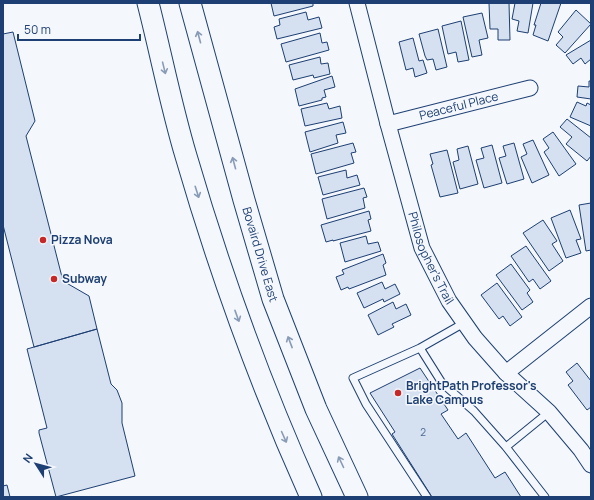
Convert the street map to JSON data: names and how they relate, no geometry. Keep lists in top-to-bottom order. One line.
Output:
{"streets":{"main road":["Bovaird Drive East"],"street":["Peaceful Place","Philosopher's Trail"]},"crossings":[["Peaceful Place","Philosopher's Trail"]],"places":["Pizza Nova","Subway","BrightPath Professor's Lake Campus"],"house_numbers":["2"],"scale_bar":"50 m","north":"top left"}
